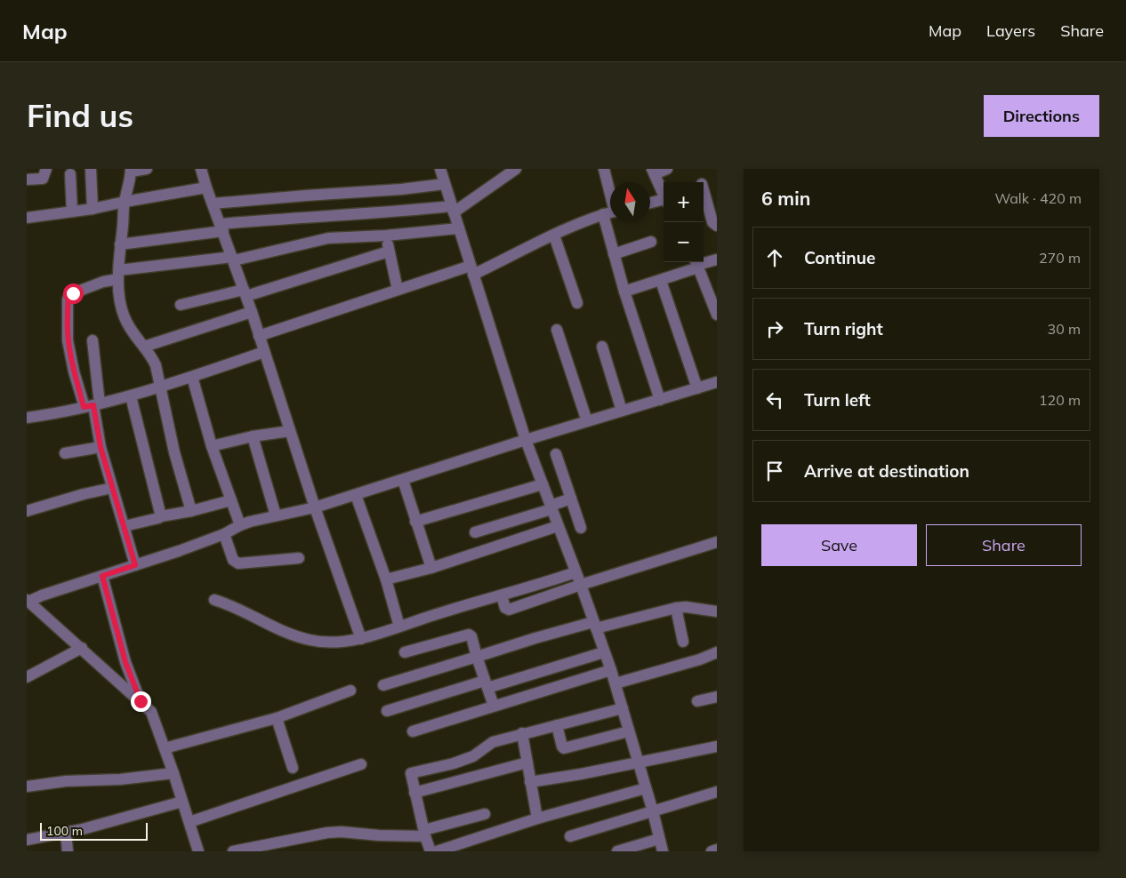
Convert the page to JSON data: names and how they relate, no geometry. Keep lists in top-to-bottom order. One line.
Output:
{"scale_bar":"100 m","north":"top","page":{"header":"Map","nav":["Map","Layers","Share"],"buttons":["Directions",["Save","Share"]],"title":"Find us","heading":["6 min","Walk · 420 m"],"map_buttons":["+","−"],"list":[["Continue","270 m"],["Turn right","30 m"],["Turn left","120 m"],"Arrive at destination"],"scale":"100 m"}}
